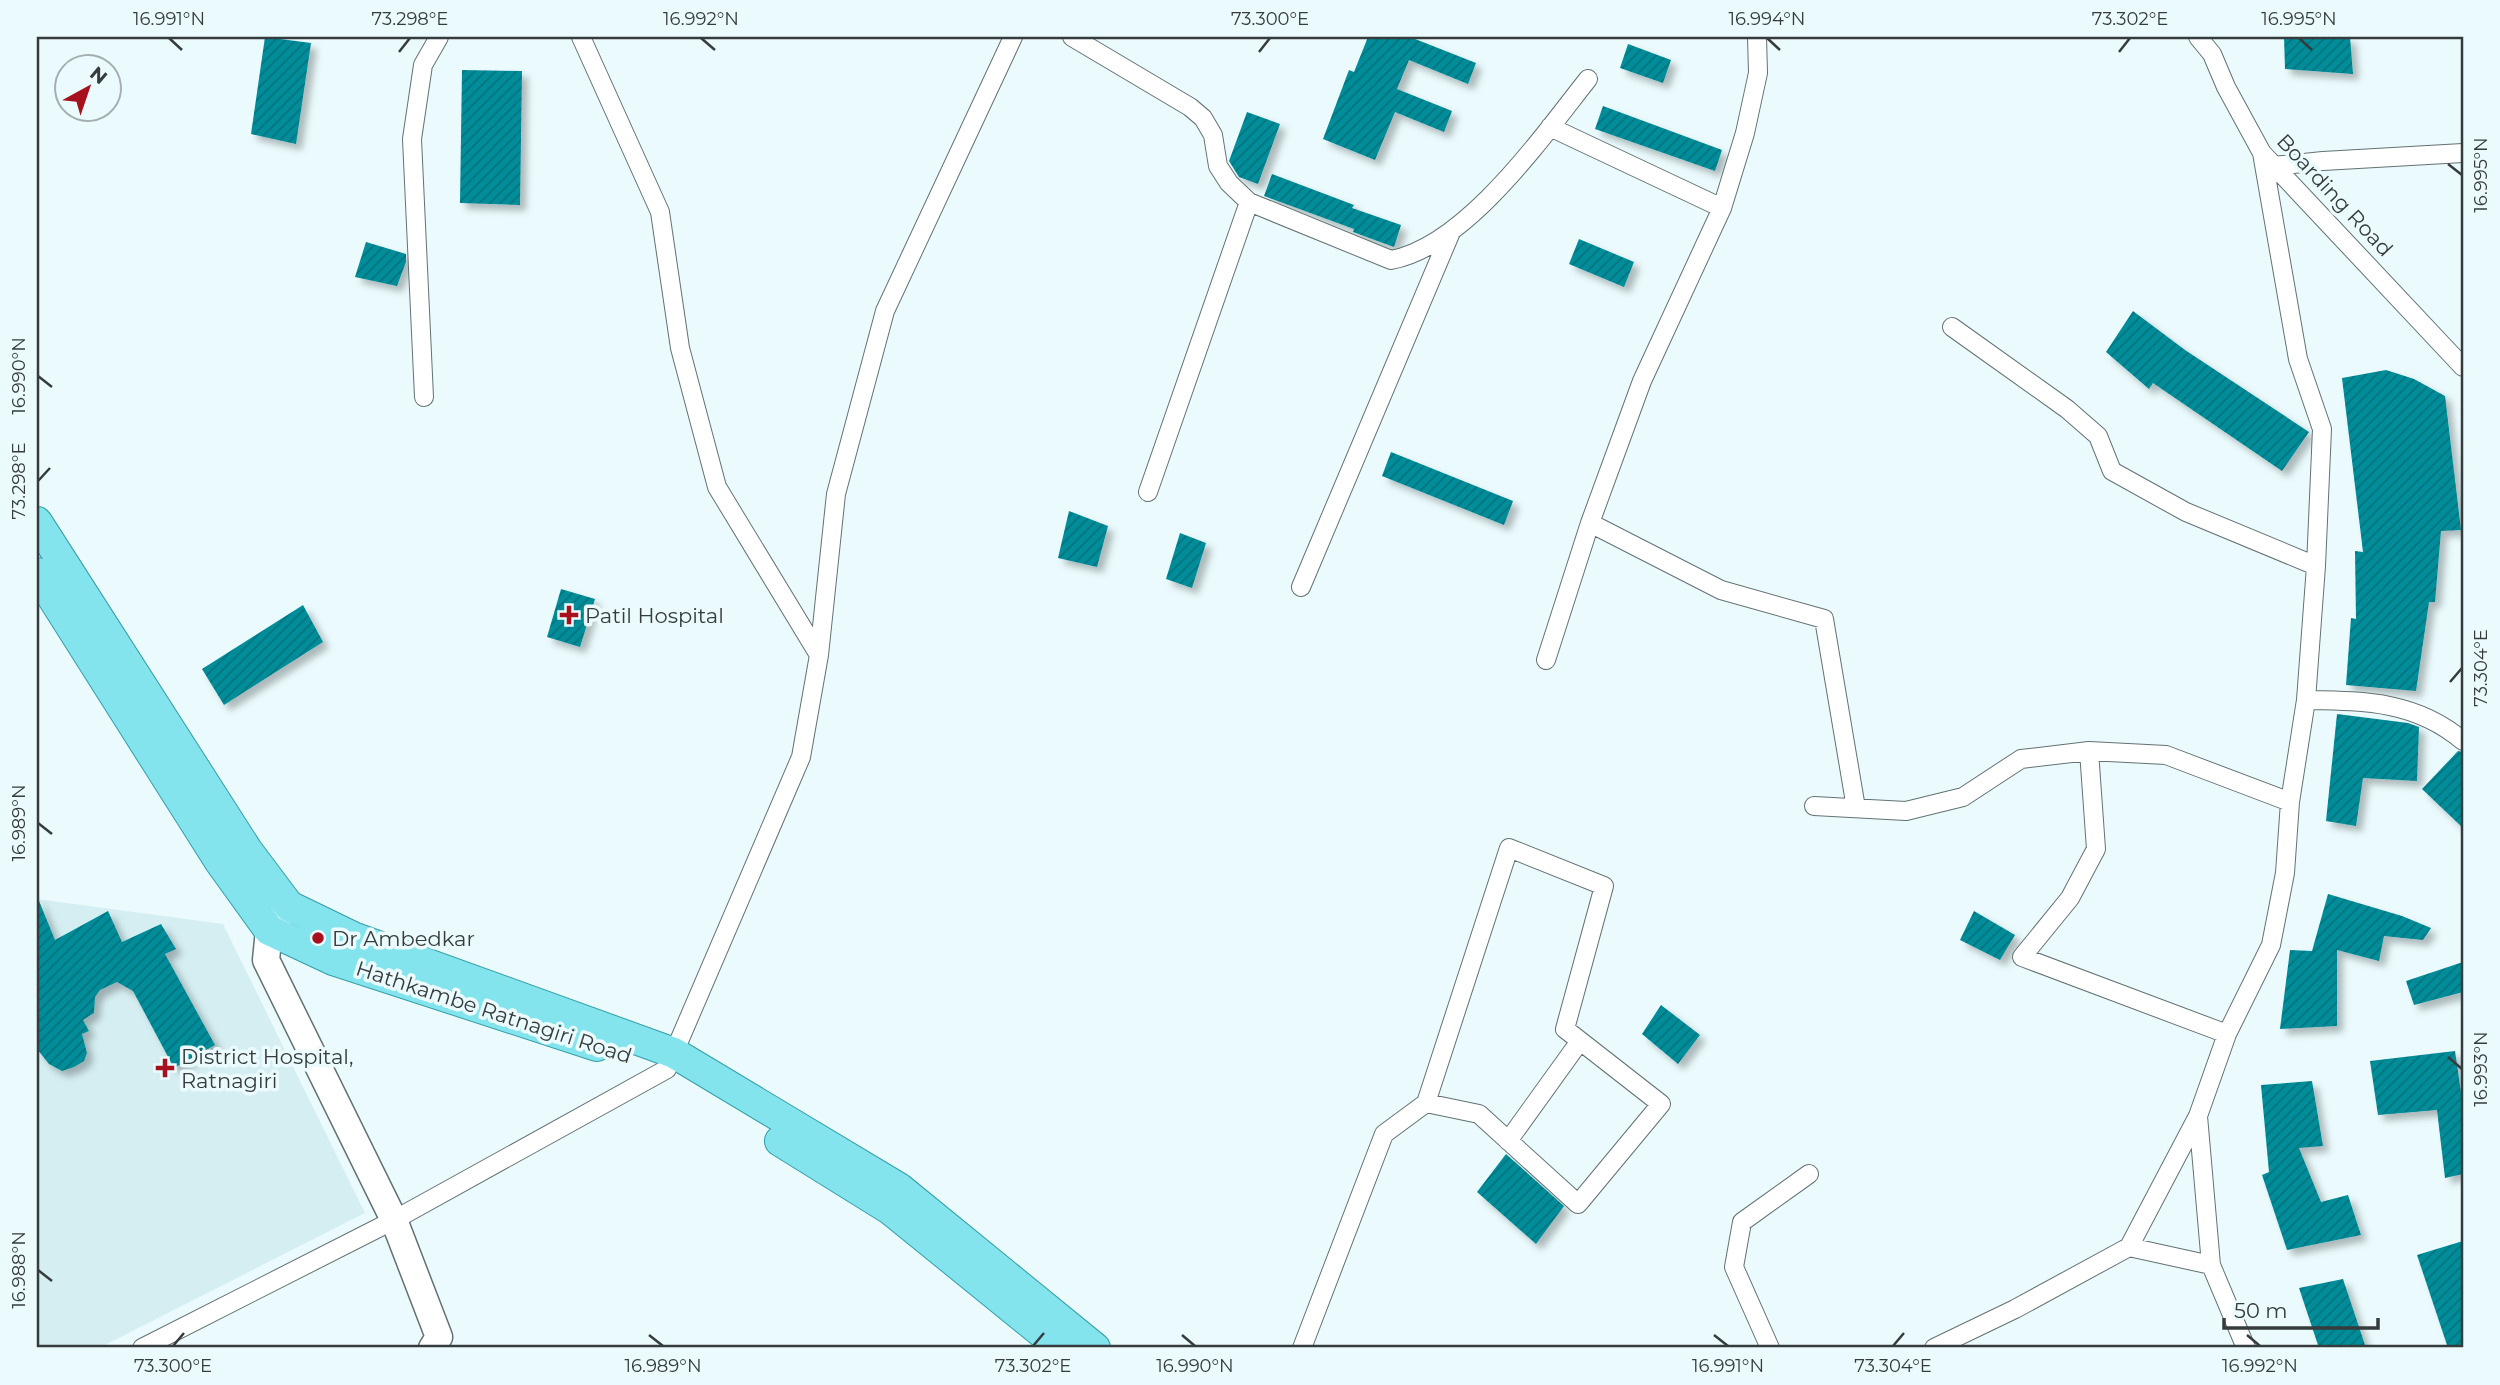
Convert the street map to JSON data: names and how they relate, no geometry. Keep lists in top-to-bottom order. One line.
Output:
{"streets":{"main road":["Hathkambe Ratnagiri Road"],"street":["Boarding Road"]},"places":{"health":["Patil Hospital","District Hospital, Ratnagiri"],"other":["Dr Ambedkar"]},"scale_bar":"50 m","north":"top right","coordinates":["16.991°N","73.298°E","16.992°N","73.300°E","16.994°N","73.302°E","16.995°N","16.990°N","73.304°E","16.989°N","16.993°N","16.988°N"]}
